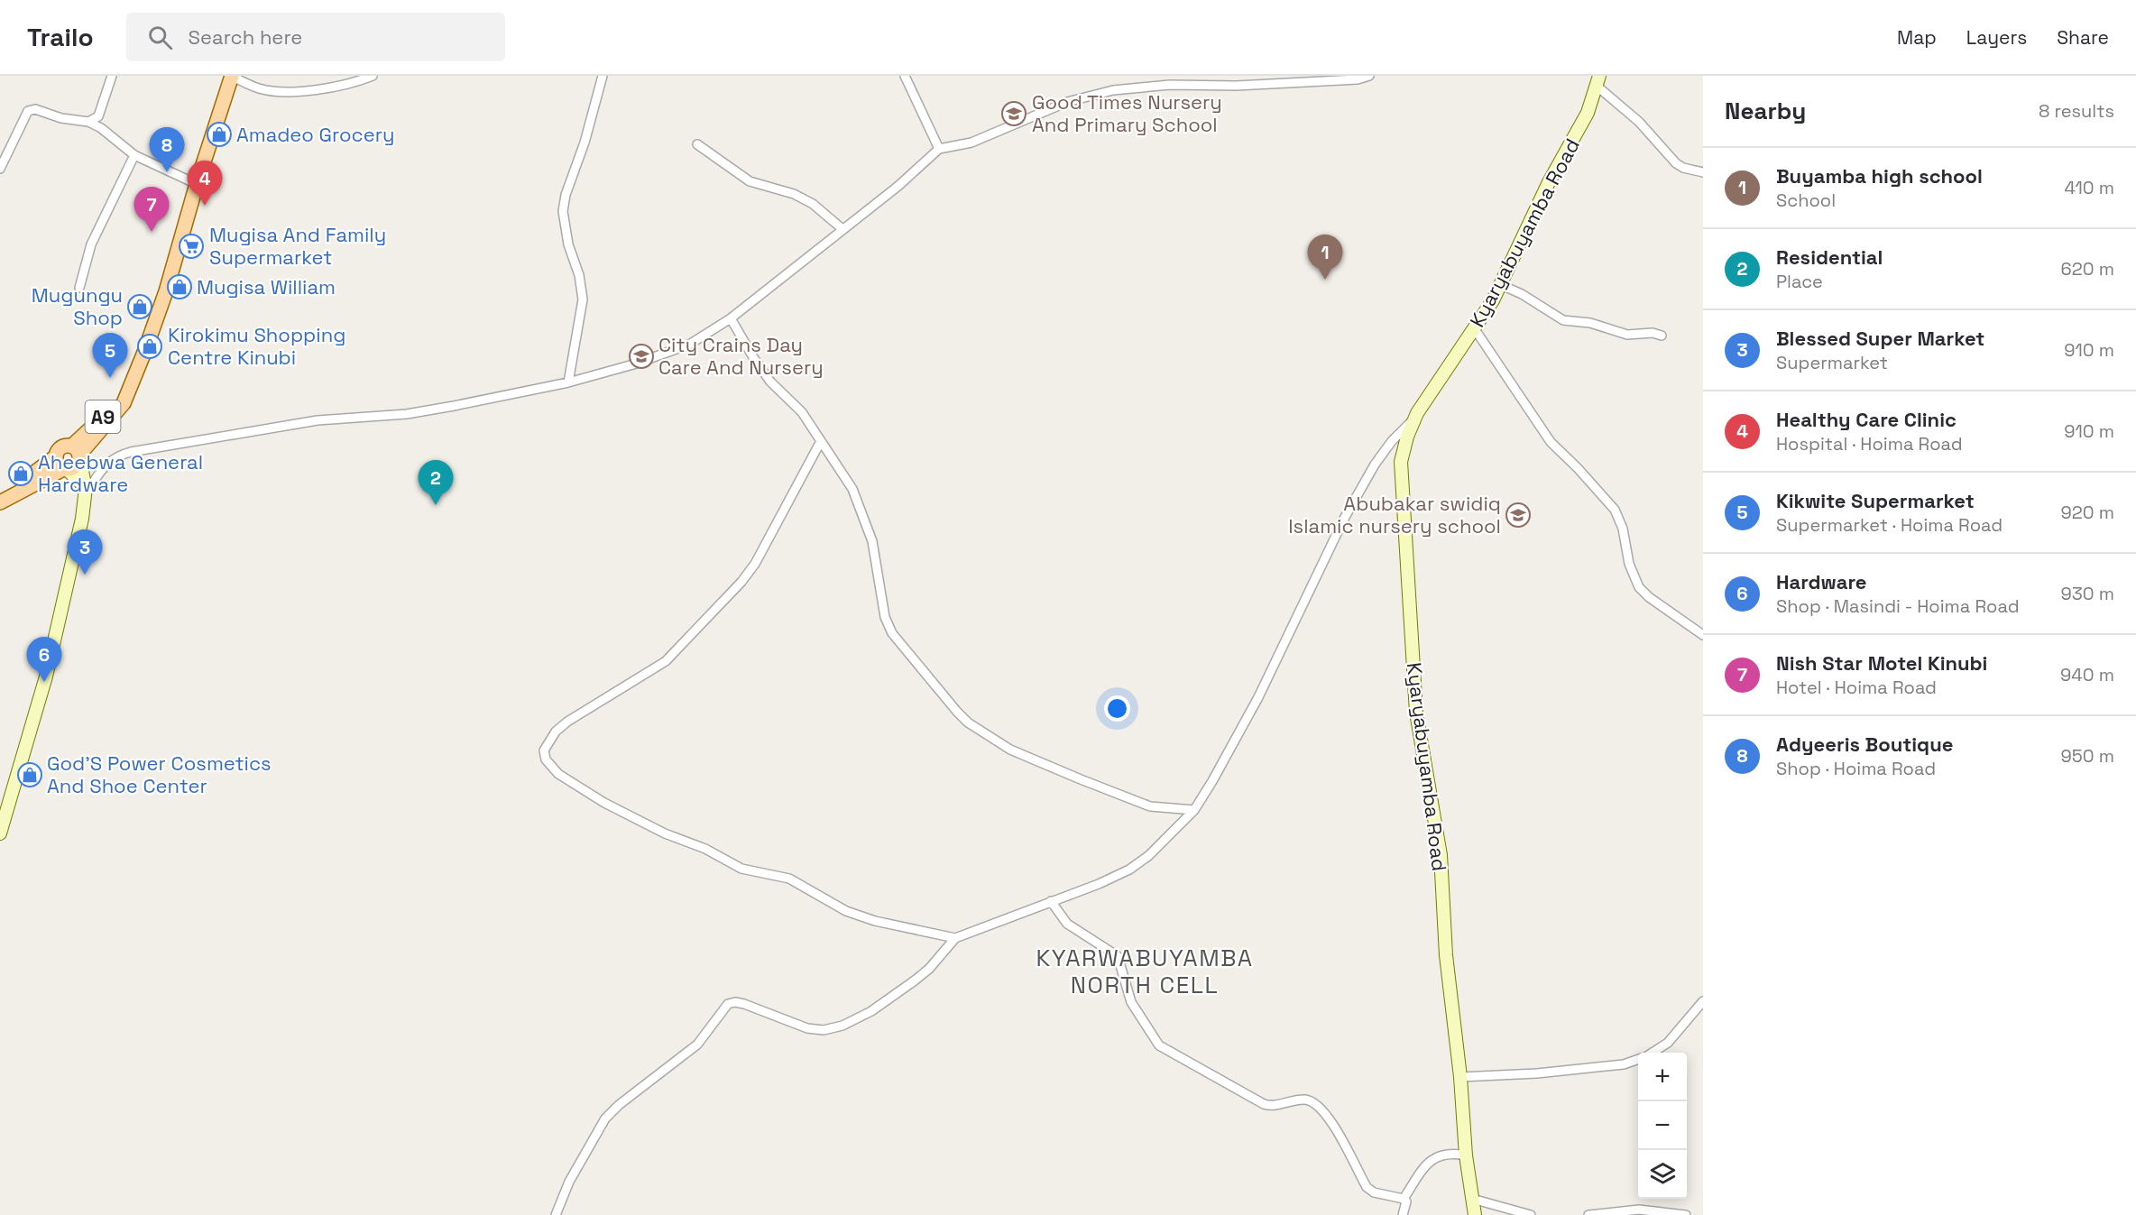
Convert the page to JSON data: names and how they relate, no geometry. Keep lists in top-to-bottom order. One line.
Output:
{"streets":{"main road":["A9"],"street":["Kyaryabuyamba Road"]},"districts":["KYARWABUYAMBA NORTH CELL"],"places":{"school or university":["Good Times Nursery And Primary School","City Crains Day Care And Nursery","Abubakar swidiq Islamic nursery school"],"shop":["Amadeo Grocery","Mugisa William","Mugungu Shop","Kirokimu Shopping Centre Kinubi","Aheebwa General Hardware","God'S Power Cosmetics And Shoe Center"],"supermarket":["Mugisa And Family Supermarket"]},"page":{"header":"Trailo","search":"Search here","nav":["Map","Layers","Share"],"heading":["Nearby","8 results"],"pins":["8","4","7","1","5","2","3","6"],"list":[{"mark":"1","name":"Buyamba high school","note":"School","value":"410 m"},{"mark":"2","name":"Residential","note":"Place","value":"620 m"},{"mark":"3","name":"Blessed Super Market","note":"Supermarket","value":"910 m"},{"mark":"4","name":"Healthy Care Clinic","note":"Hospital · Hoima Road","value":"910 m"},{"mark":"5","name":"Kikwite Supermarket","note":"Supermarket · Hoima Road","value":"920 m"},{"mark":"6","name":"Hardware","note":"Shop · Masindi - Hoima Road","value":"930 m"},{"mark":"7","name":"Nish Star Motel Kinubi","note":"Hotel · Hoima Road","value":"940 m"},{"mark":"8","name":"Adyeeris Boutique","note":"Shop · Hoima Road","value":"950 m"}],"map_buttons":["+","−"]}}
